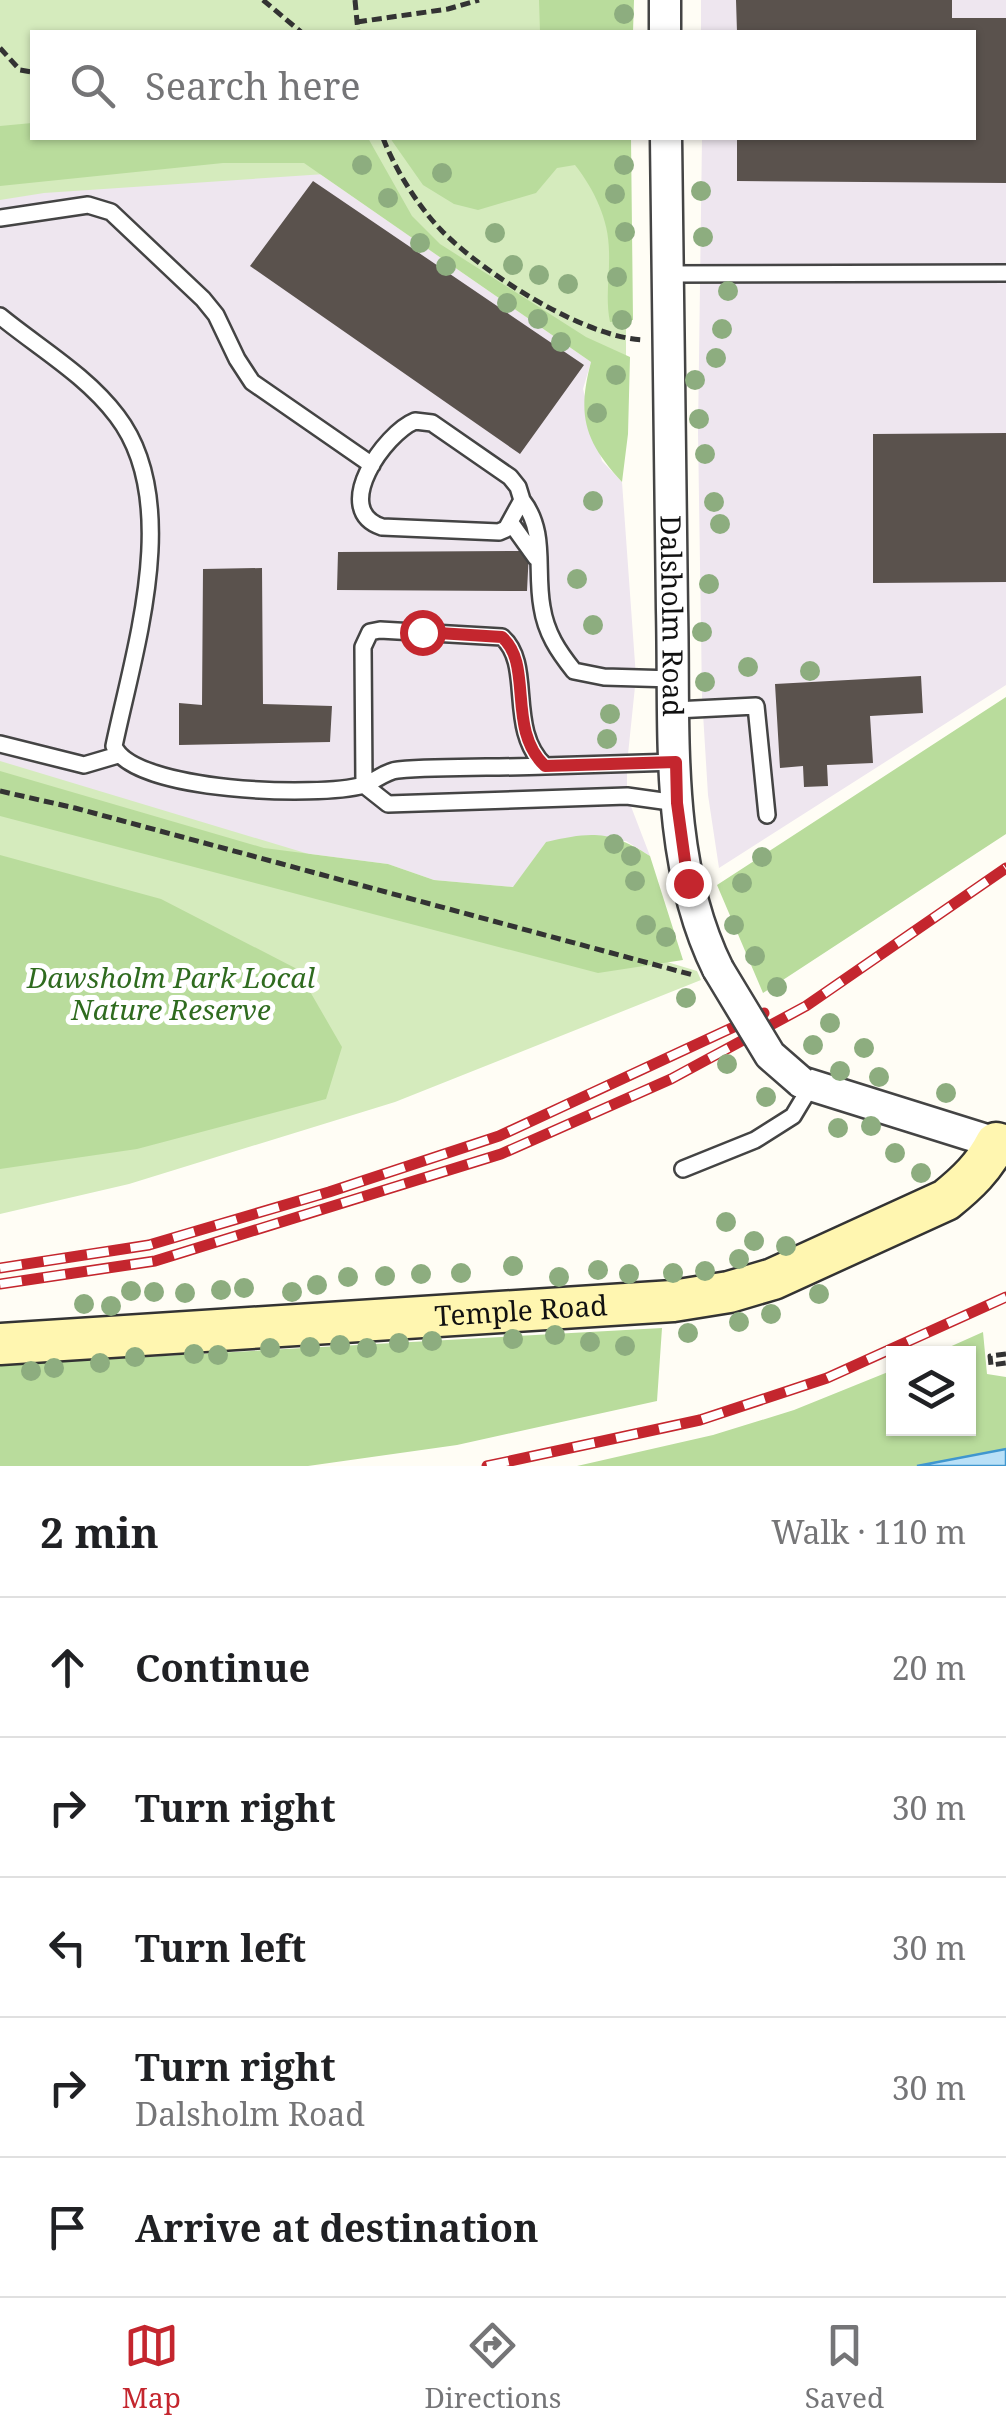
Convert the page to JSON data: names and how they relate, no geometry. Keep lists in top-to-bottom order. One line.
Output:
{"streets":{"street":["Dalsholm Road","Temple Road"]},"crossings":[["Dalsholm Road","Temple Road"]],"parks":["Dawsholm Park Local Nature Reserve"],"page":{"search":"Search here","heading":["2 min","Walk · 110 m"],"list":[["Continue","20 m"],["Turn right","30 m"],["Turn left","30 m"],["Turn right","Dalsholm Road","30 m"],"Arrive at destination"],"nav":["Map","Directions","Saved"]}}
